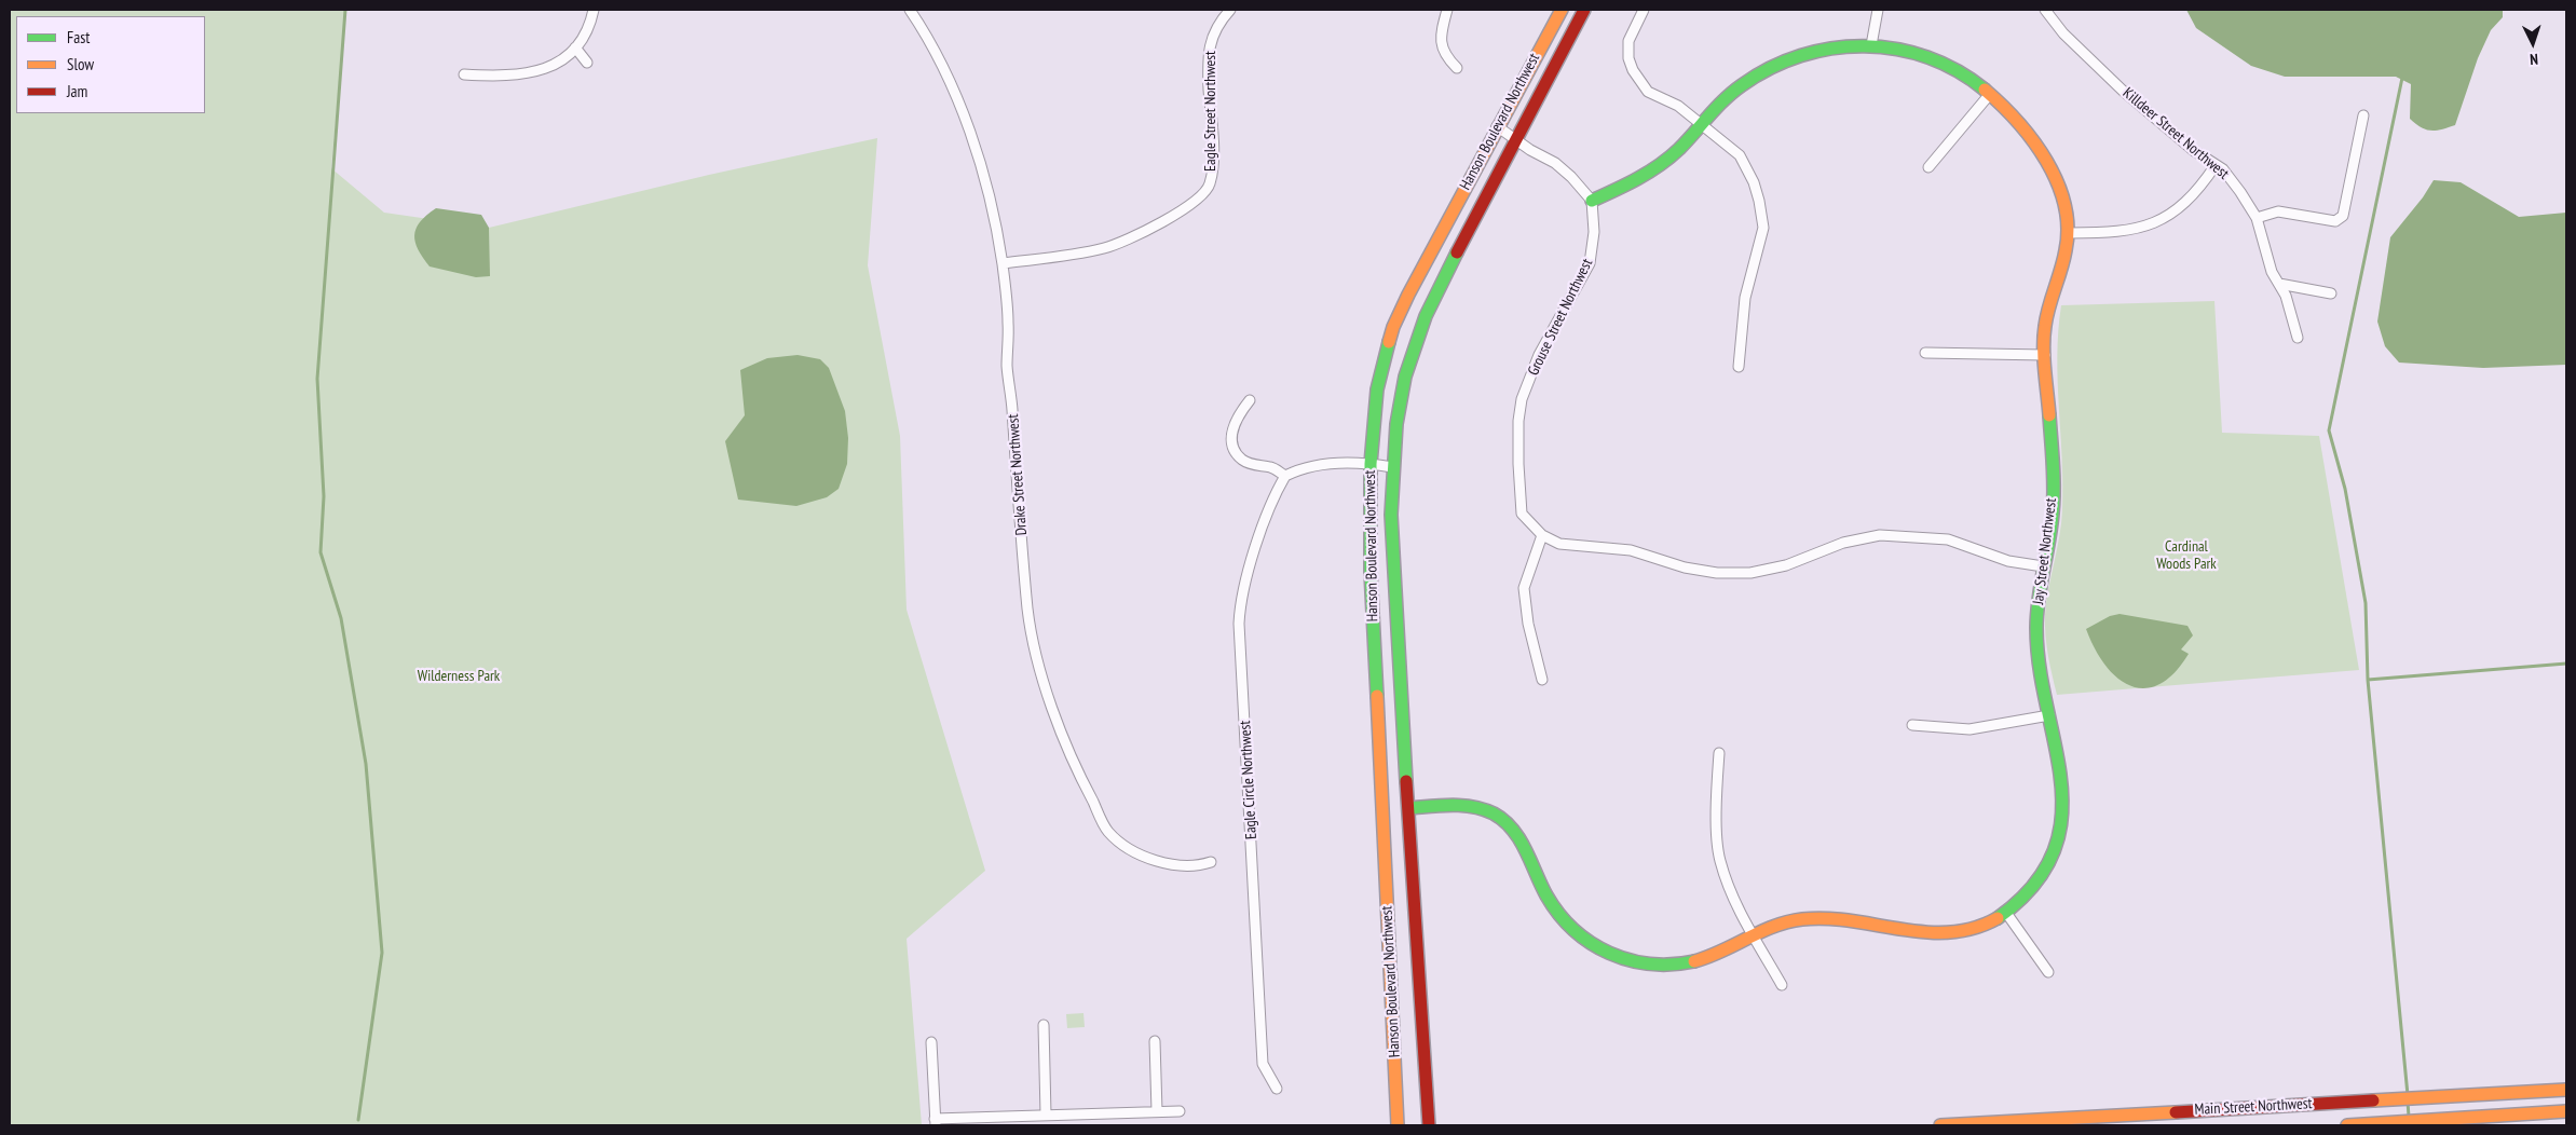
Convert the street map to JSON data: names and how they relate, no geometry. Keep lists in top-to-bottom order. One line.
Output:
{"streets":{"main road":["Hanson Boulevard Northwest","Jay Street Northwest","Main Street Northwest"],"street":["Eagle Street Northwest","Killdeer Street Northwest","Grouse Street Northwest","Drake Street Northwest","Eagle Circle Northwest"]},"crossings":[["Eagle Street Northwest","Drake Street Northwest"],["Hanson Boulevard Northwest","Jay Street Northwest"],["Grouse Street Northwest","Jay Street Northwest"]],"parks":["Cardinal Woods Park","Wilderness Park"],"legend":["Fast","Slow","Jam"],"north":"bottom"}
